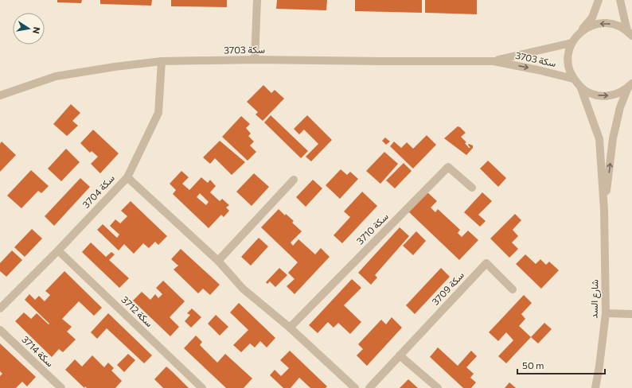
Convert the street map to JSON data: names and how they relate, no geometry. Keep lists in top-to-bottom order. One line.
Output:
{"streets":{"street":["سكة 3703","سكة 3704","سكة 3710","سكة 3709","شارع السد","سكة 3712","سكة 3714"]},"crossings":[["سكة 3703","سكة 3704"],["سكة 3704","سكة 3712"]],"scale_bar":"50 m","north":"right"}
